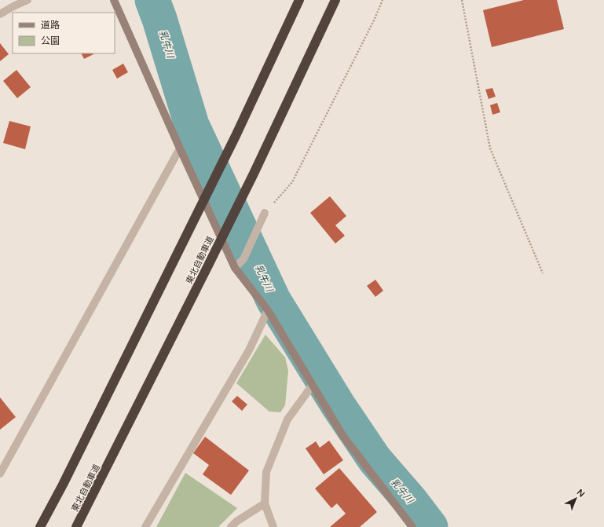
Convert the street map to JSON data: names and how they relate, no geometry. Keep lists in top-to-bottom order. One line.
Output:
{"streets":{"highway":["東北自動車道"]},"water":["乳牛川"],"legend":["道路","公園"],"north":"top right"}
